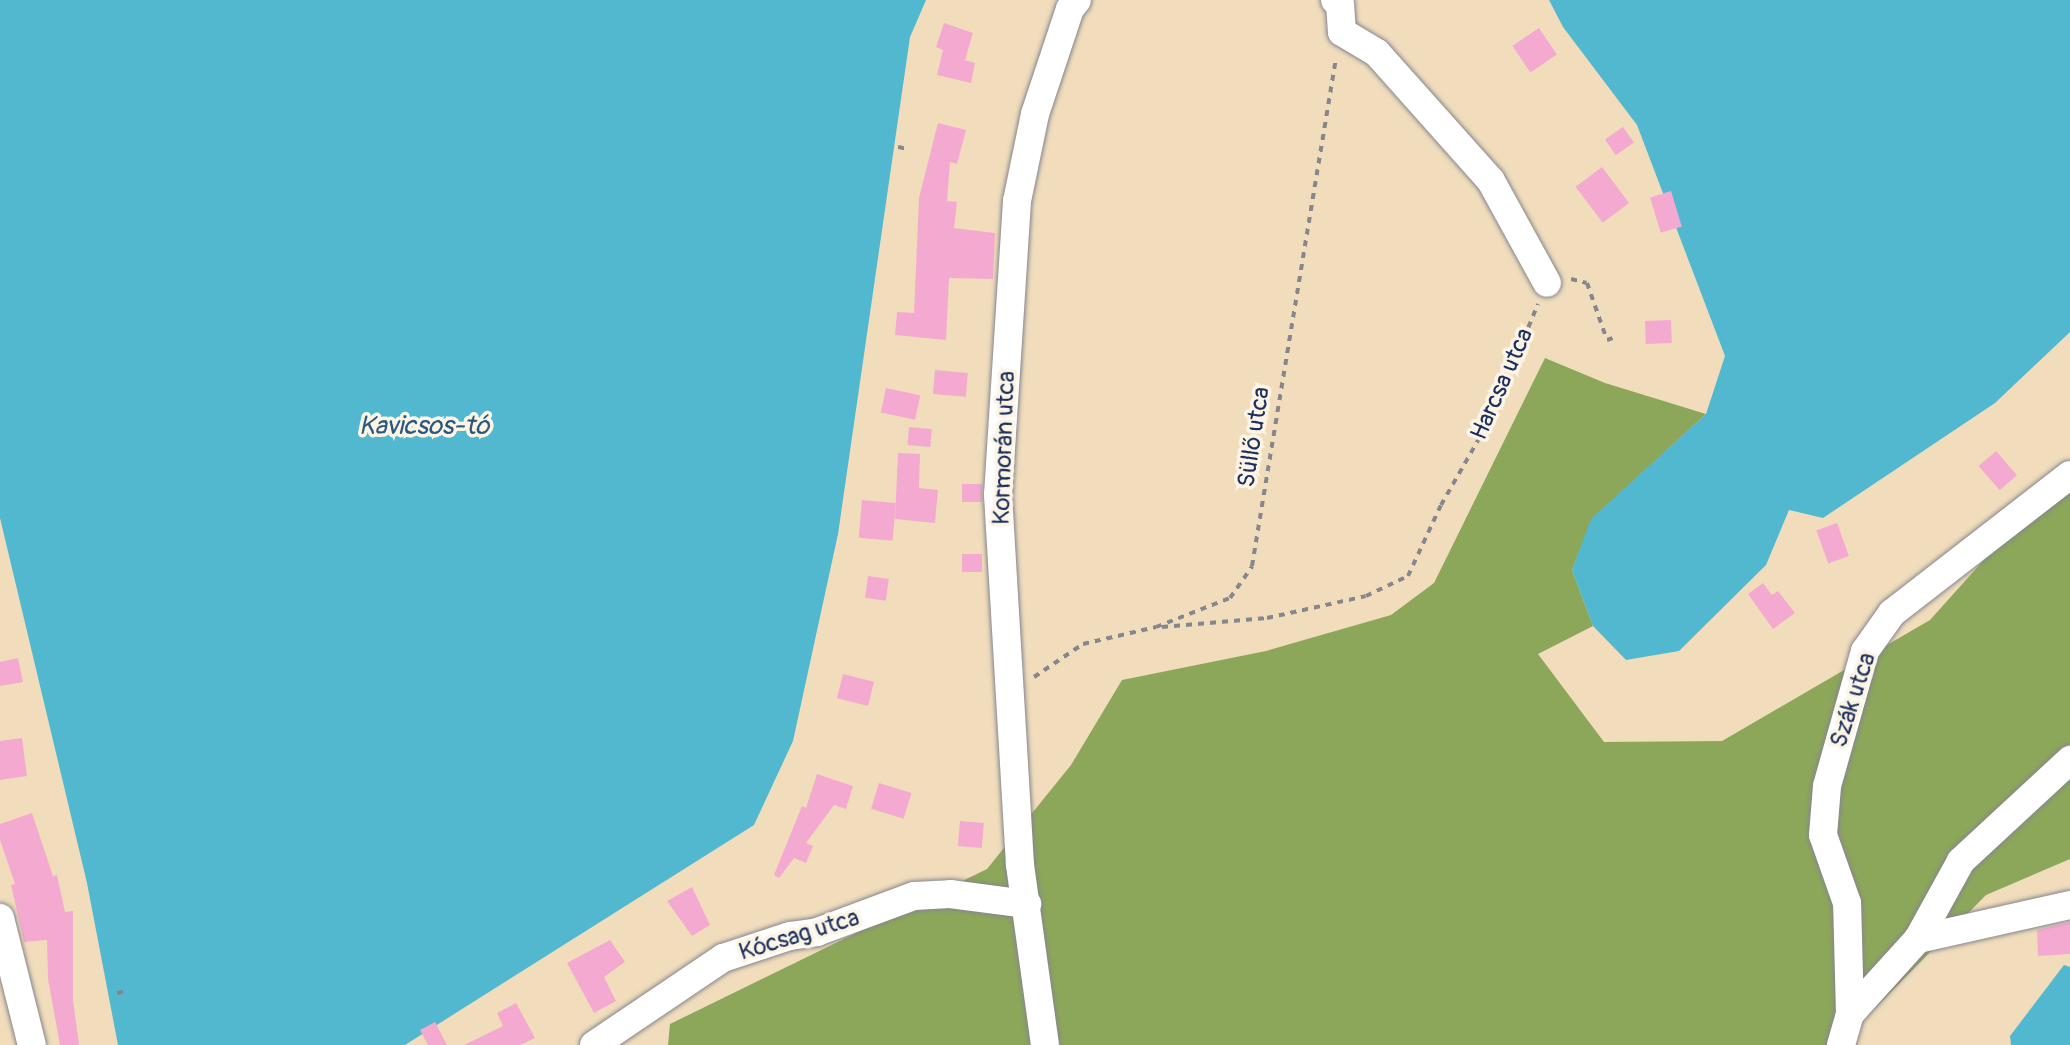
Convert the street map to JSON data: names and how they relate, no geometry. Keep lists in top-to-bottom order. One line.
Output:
{"streets":{"street":["Kormorán utca","Szák utca","Kócsag utca"],"path":["Harcsa utca","Süllő utca"]},"crossings":[["Harcsa utca","Süllő utca"],["Süllő utca","Kormorán utca"],["Kormorán utca","Kócsag utca"]],"water":["Kavicsos-tó"]}
